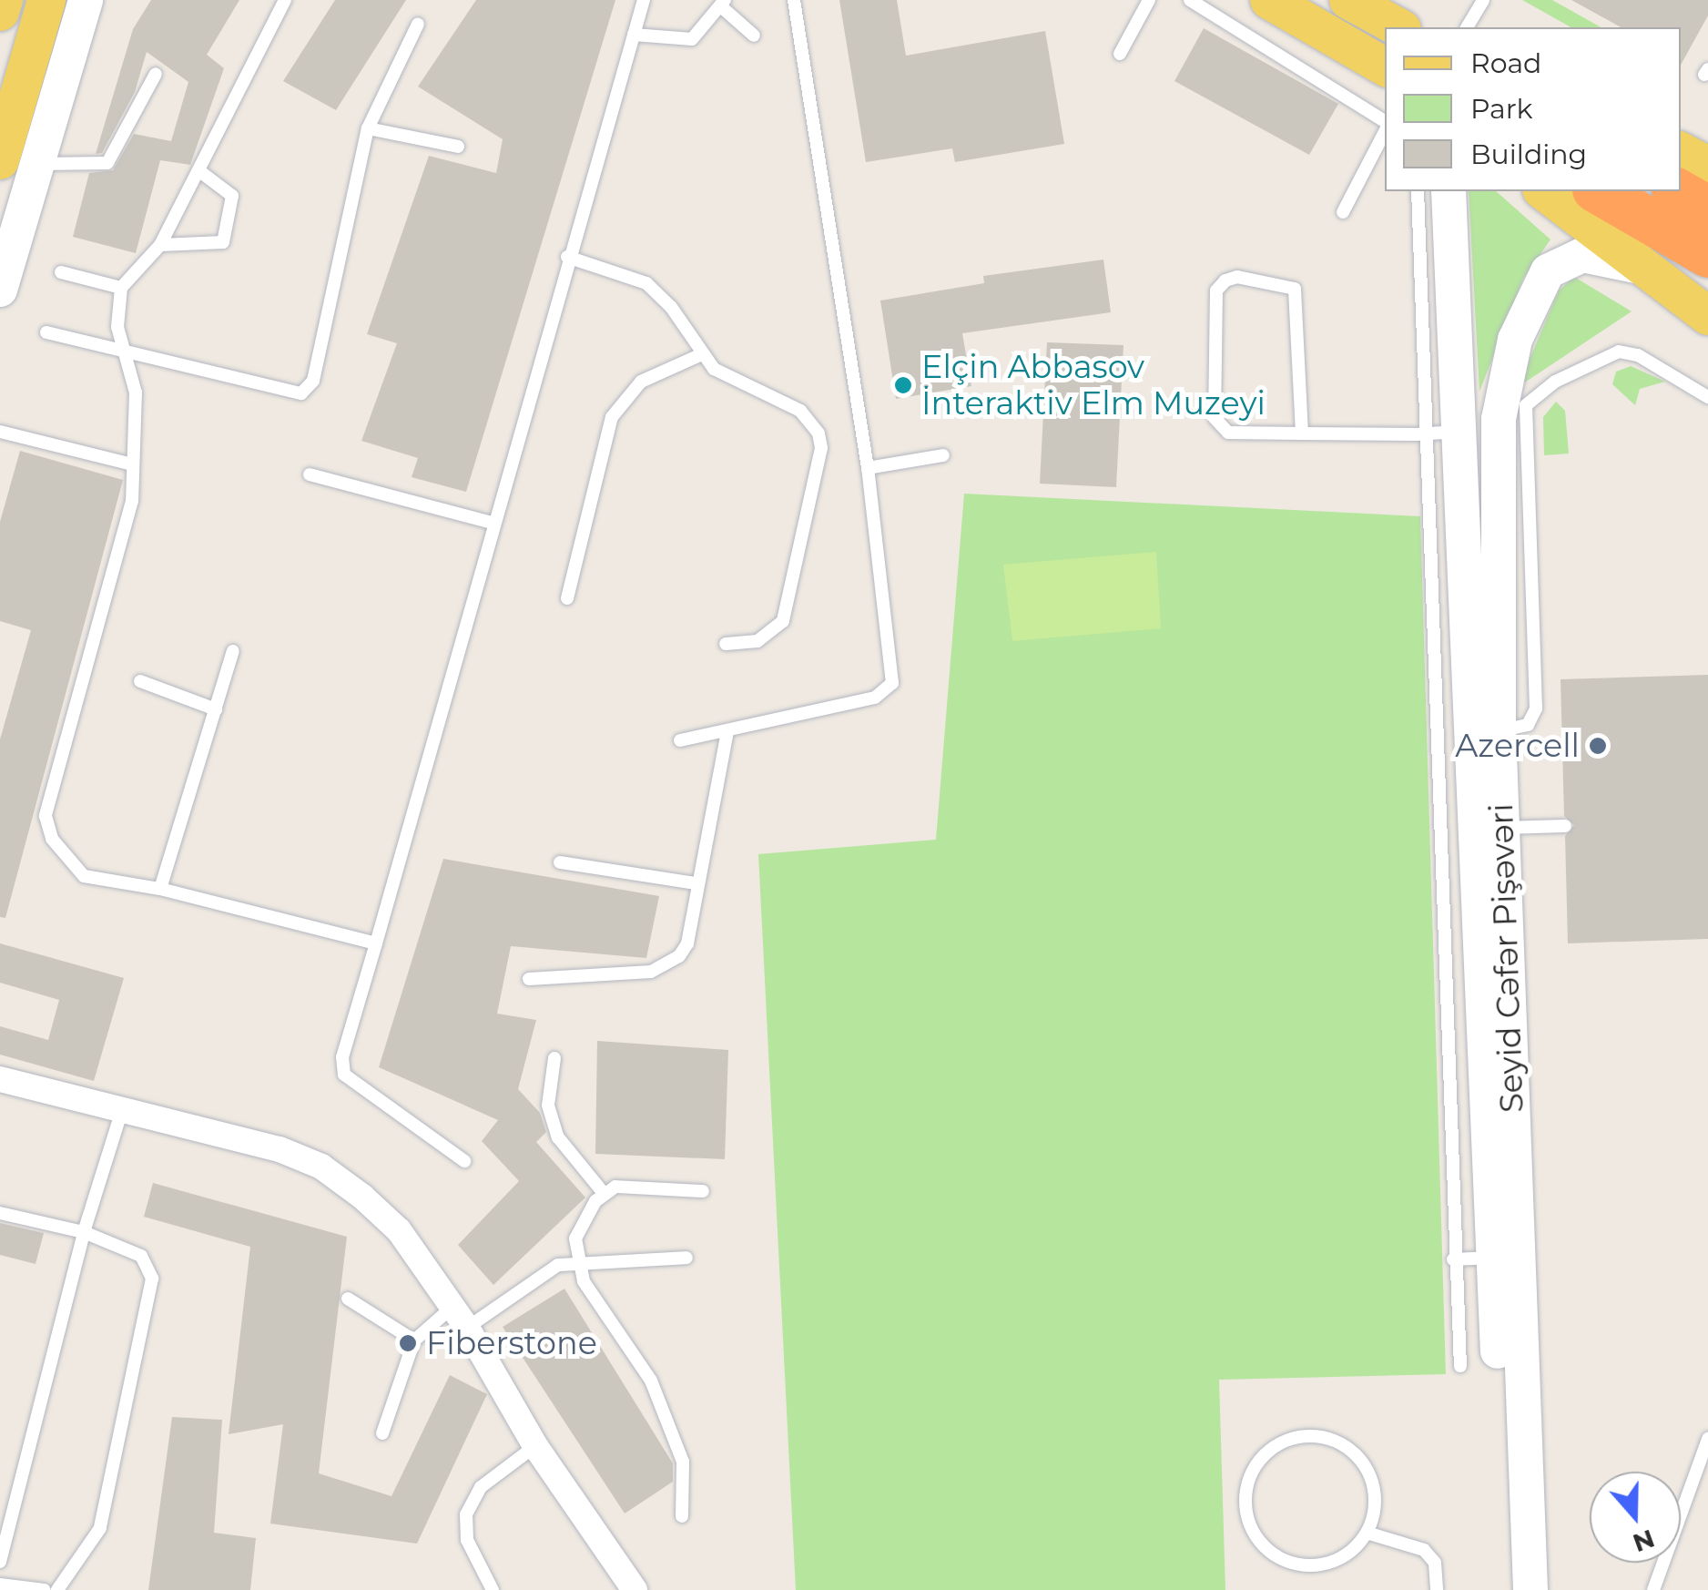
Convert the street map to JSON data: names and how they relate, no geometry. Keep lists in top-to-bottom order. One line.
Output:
{"streets":{"street":["Seyid Cəfər Pişəvəri"]},"places":["Elçin Abbasov İnteraktiv Elm Muzeyi","Azercell","Fiberstone"],"legend":["Road","Park","Building"],"north":"bottom"}
